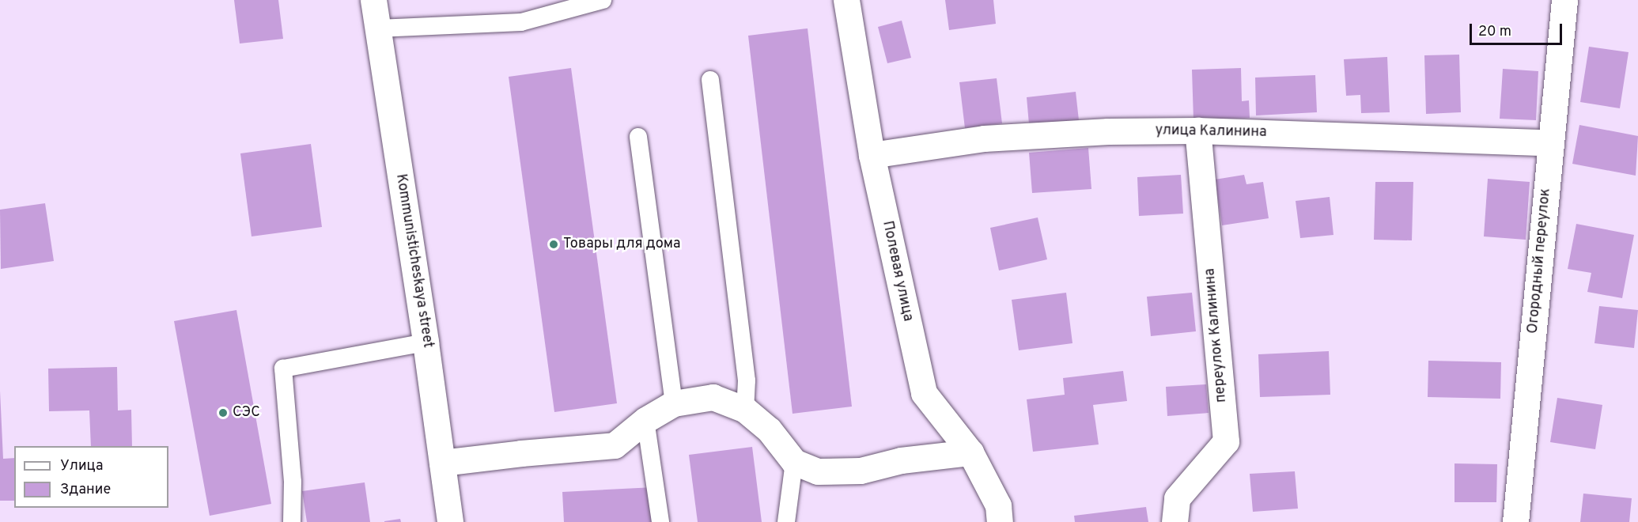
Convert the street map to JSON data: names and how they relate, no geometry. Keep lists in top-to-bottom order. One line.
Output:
{"streets":{"street":["улица Калинина","Kommunisticheskaya street","Огородный переулок","Полевая улица","переулок Калинина"]},"crossings":[["улица Калинина","Огородный переулок"],["улица Калинина","Полевая улица"],["улица Калинина","переулок Калинина"]],"places":["Товары для дома","СЭС"],"legend":["Улица","Здание"],"scale_bar":"20 m"}
